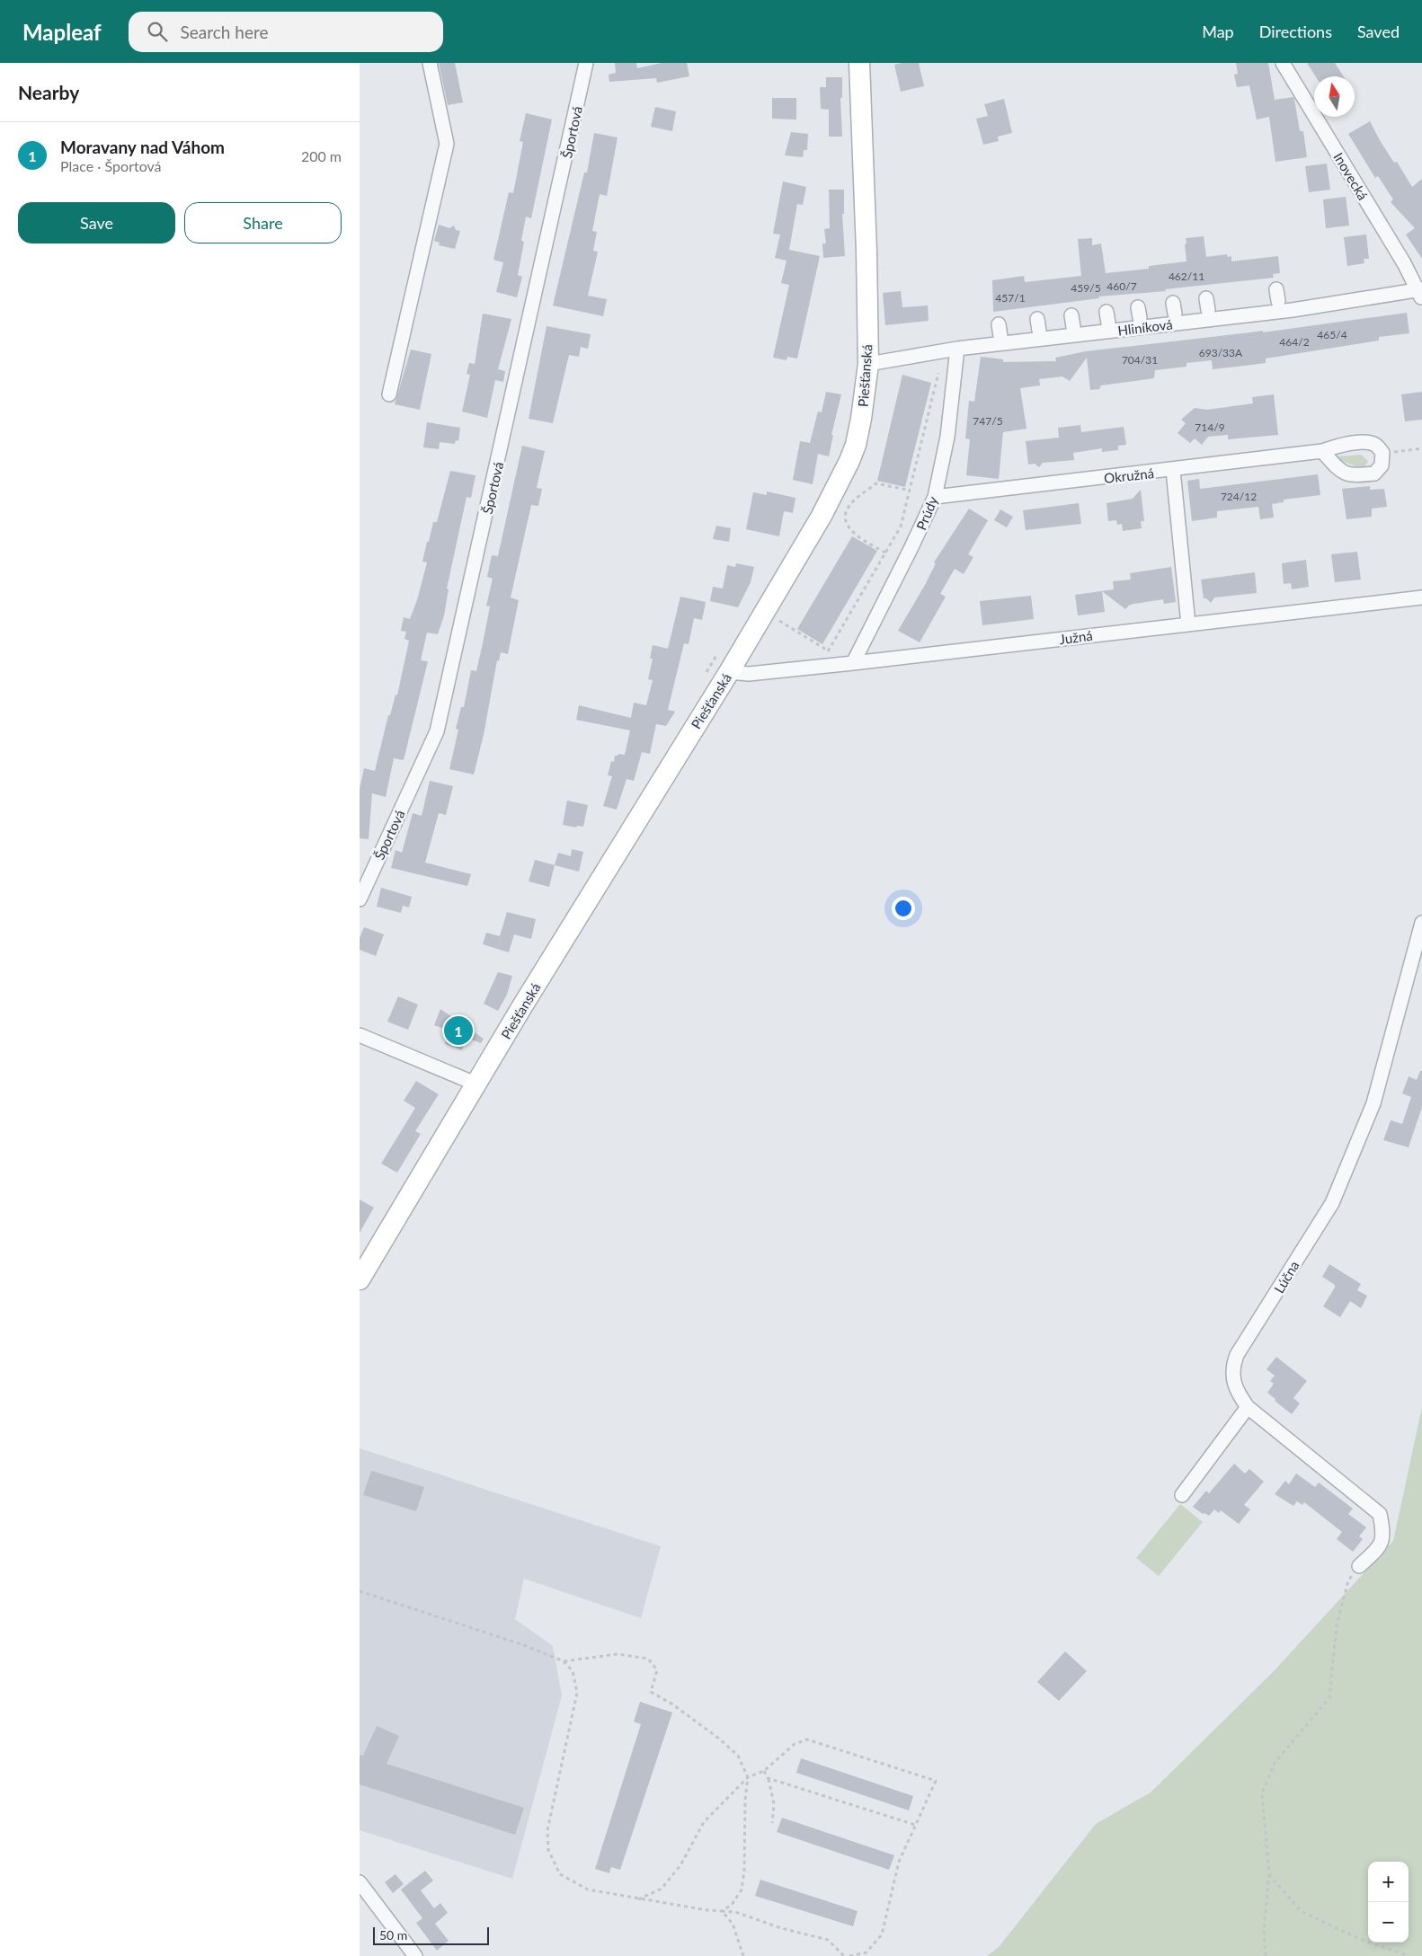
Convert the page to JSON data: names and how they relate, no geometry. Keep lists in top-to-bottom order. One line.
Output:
{"streets":{"main road":["Piešťanská"],"street":["Športová","Inovecká","Hliníková","Okružná","Prúdy","Južná","Lúčna"]},"crossings":[["Inovecká","Hliníková"],["Hliníková","Piešťanská"],["Hliníková","Prúdy"],["Piešťanská","Južná"],["Okružná","Prúdy"],["Prúdy","Južná"]],"house_numbers":["462/11","460/7","459/5","457/1","465/4","464/2","693/33A","704/31","747/5","714/9","724/12"],"scale_bar":"50 m","north":"top","page":{"header":"Mapleaf","search":"Search here","nav":["Map","Directions","Saved"],"heading":"Nearby","list":[{"mark":"1","name":"Moravany nad Váhom","note":"Place · Športová","value":"200 m"}],"buttons":["Save","Share"],"pins":"1","map_buttons":["+","−"],"scale":"50 m"}}
